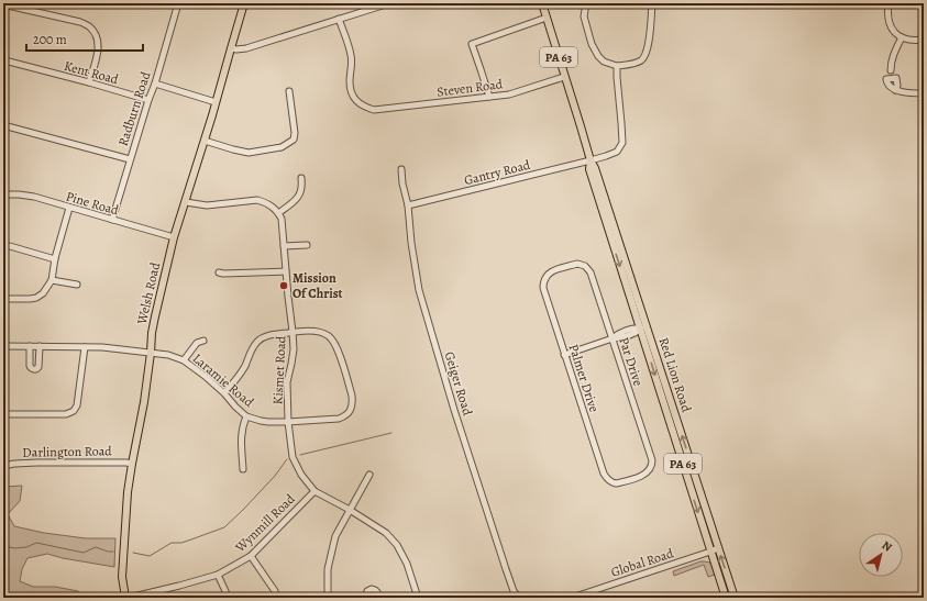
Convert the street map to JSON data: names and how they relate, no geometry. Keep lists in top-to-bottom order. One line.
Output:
{"streets":{"main road":["PA 63","Welsh Road","Red Lion Road"],"street":["Kent Road","Steven Road","Radburn Road","Gantry Road","Pine Road","Par Drive","Kismet Road","Palmer Drive","Laramie Road","Geiger Road","Darlington Road","Wynmill Road","Global Road"]},"crossings":[["Kent Road","Radburn Road"],["Steven Road","Red Lion Road"],["Radburn Road","Pine Road"],["Gantry Road","Red Lion Road"],["Gantry Road","Geiger Road"],["Pine Road","Welsh Road"],["Welsh Road","Laramie Road"],["Welsh Road","Darlington Road"],["Welsh Road","Wynmill Road"],["Par Drive","Palmer Drive"],["Kismet Road","Laramie Road"],["Kismet Road","Wynmill Road"],["Red Lion Road","Global Road"]],"places":["Mission Of Christ"],"scale_bar":"200 m","north":"top right"}
